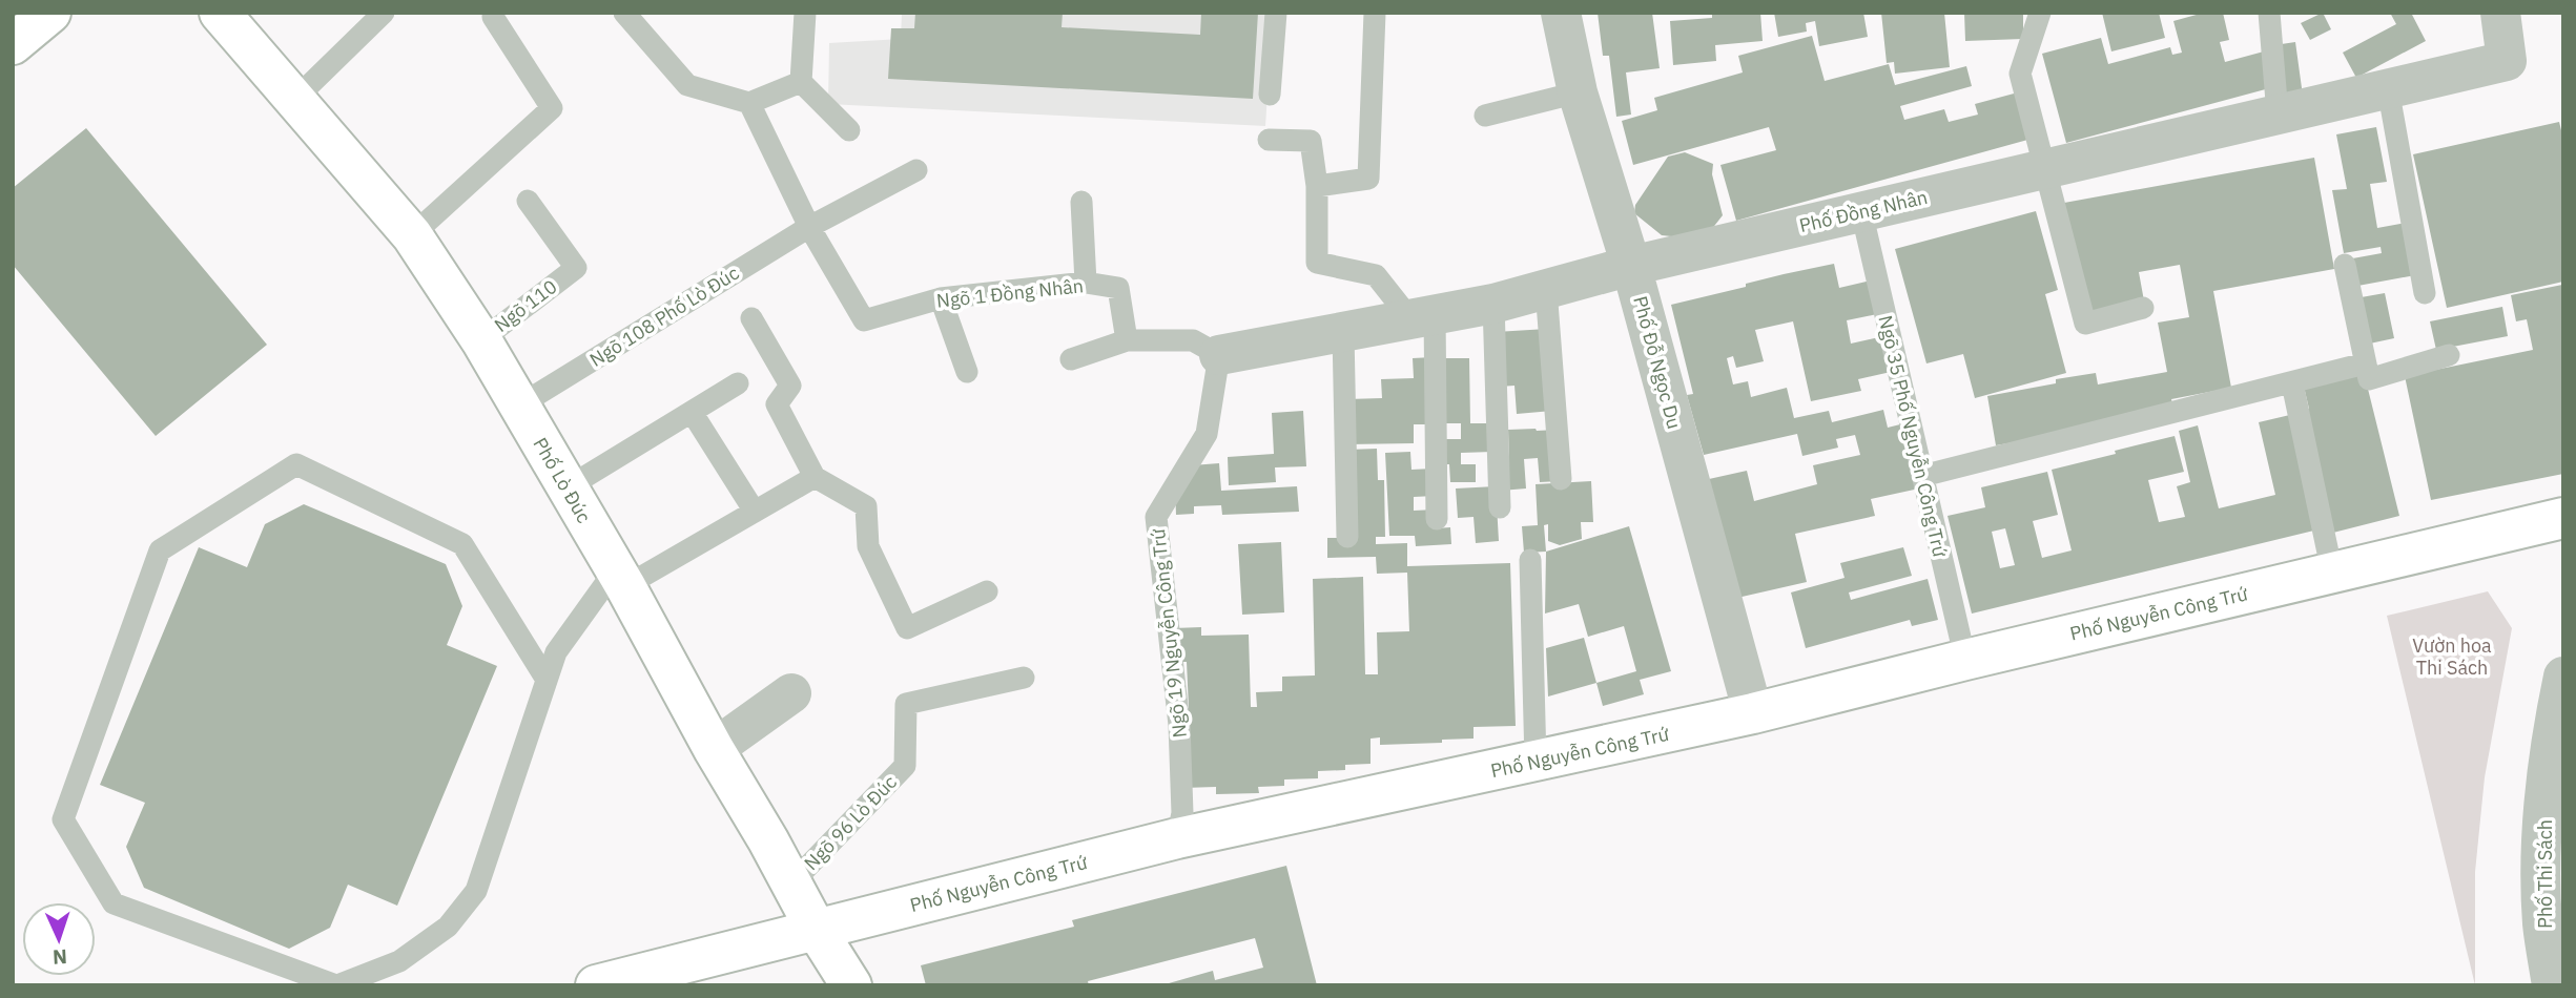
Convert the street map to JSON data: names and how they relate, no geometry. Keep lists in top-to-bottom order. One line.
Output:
{"streets":{"street":["Phố Đồng Nhân","Phố Đỗ Ngọc Du","Phố Lò Đúc","Phố Nguyễn Công Trứ","Phố Thi Sách"],"lane":["Ngõ 1 Đồng Nhân","Ngõ 110","Ngõ 108 Phố Lò Đúc","Ngõ 35 Phố Nguyễn Công Trứ","Ngõ 19 Nguyễn Công Trứ","Ngõ 96 Lò Đúc"]},"crossings":[["Phố Đồng Nhân","Phố Đỗ Ngọc Du"],["Phố Đồng Nhân","Ngõ 35 Phố Nguyễn Công Trứ"],["Phố Đồng Nhân","Ngõ 19 Nguyễn Công Trứ"],["Ngõ 1 Đồng Nhân","Ngõ 108 Phố Lò Đúc"],["Ngõ 110","Phố Lò Đúc"],["Ngõ 108 Phố Lò Đúc","Phố Lò Đúc"],["Phố Đỗ Ngọc Du","Phố Nguyễn Công Trứ"],["Ngõ 35 Phố Nguyễn Công Trứ","Phố Nguyễn Công Trứ"],["Phố Lò Đúc","Phố Nguyễn Công Trứ"],["Phố Lò Đúc","Ngõ 96 Lò Đúc"],["Phố Nguyễn Công Trứ","Ngõ 19 Nguyễn Công Trứ"]],"parks":["Vườn hoa Thi Sách"],"north":"bottom"}
